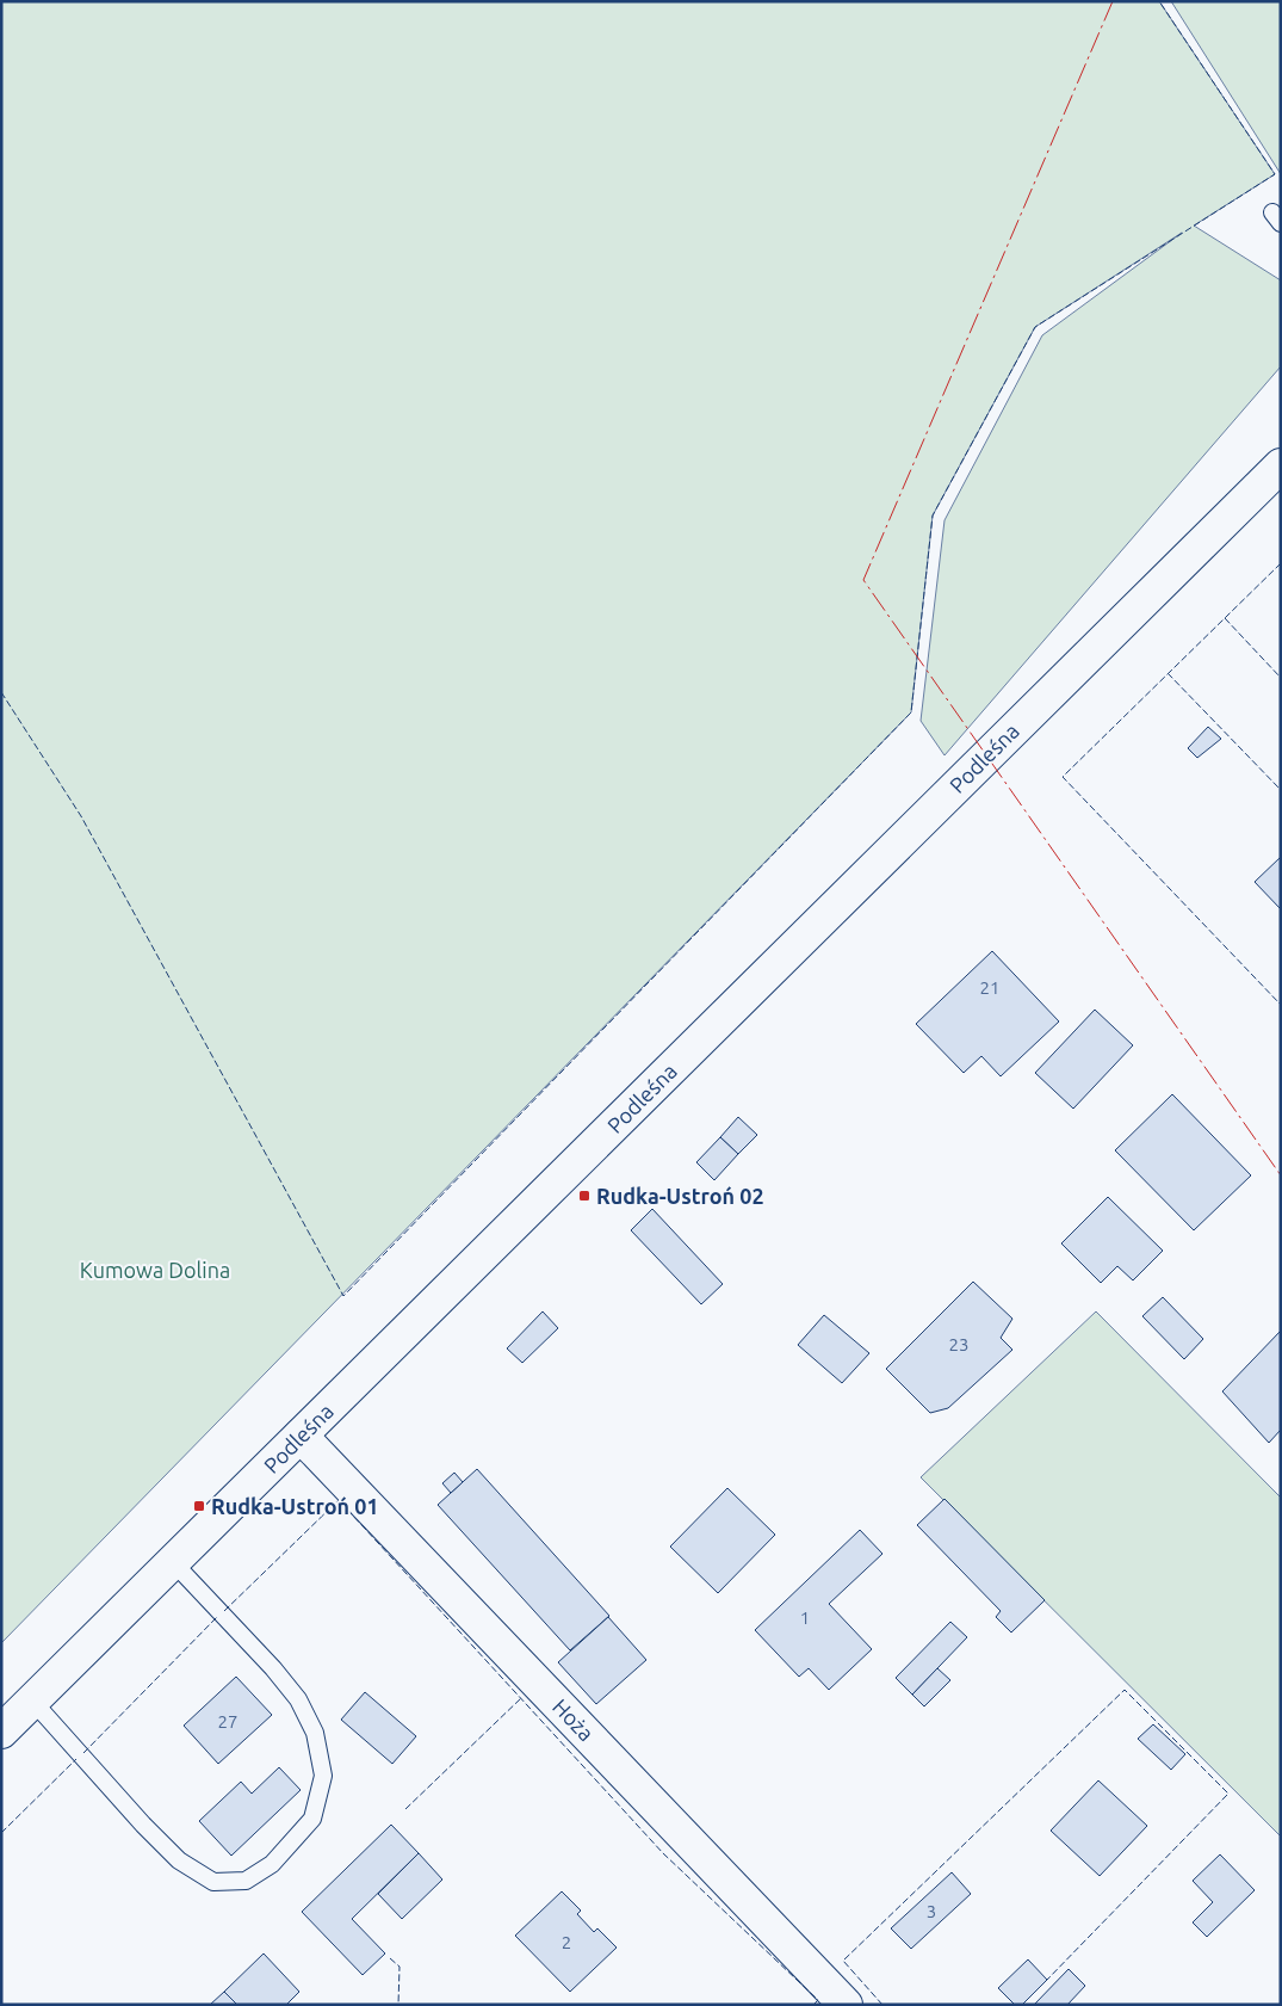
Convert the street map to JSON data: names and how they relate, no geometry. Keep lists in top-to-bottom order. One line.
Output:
{"streets":{"main road":["Podleśna","Hoża"]},"crossings":[["Podleśna","Hoża"]],"parks":["Kumowa Dolina"],"places":{"transit":["Rudka-Ustroń 02","Rudka-Ustroń 01"]},"house_numbers":["21","23","1","27","3","2"]}
